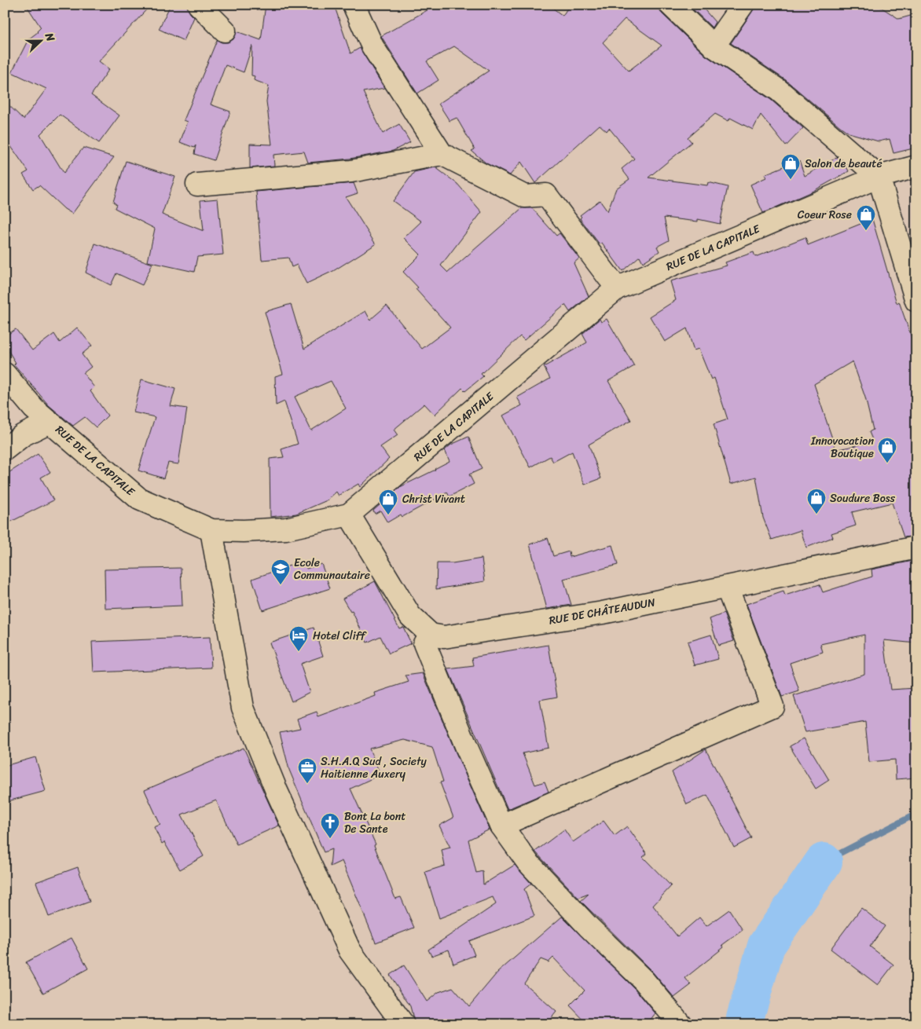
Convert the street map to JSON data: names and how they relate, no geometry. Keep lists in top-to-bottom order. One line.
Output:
{"streets":{"street":["RUE DE LA CAPITALE","RUE DE CHÂTEAUDUN"]},"places":{"shop":["Salon de beauté","Coeur Rose","Innovocation Boutique","Soudure Boss","Christ Vivant"],"school or university":["Ecole Communautaire"],"hotel":["Hotel Cliff"],"office":["S.H.A.Q Sud , Society Haitienne Auxery"],"church":["Bont La bont De Sante"]},"north":"right"}
